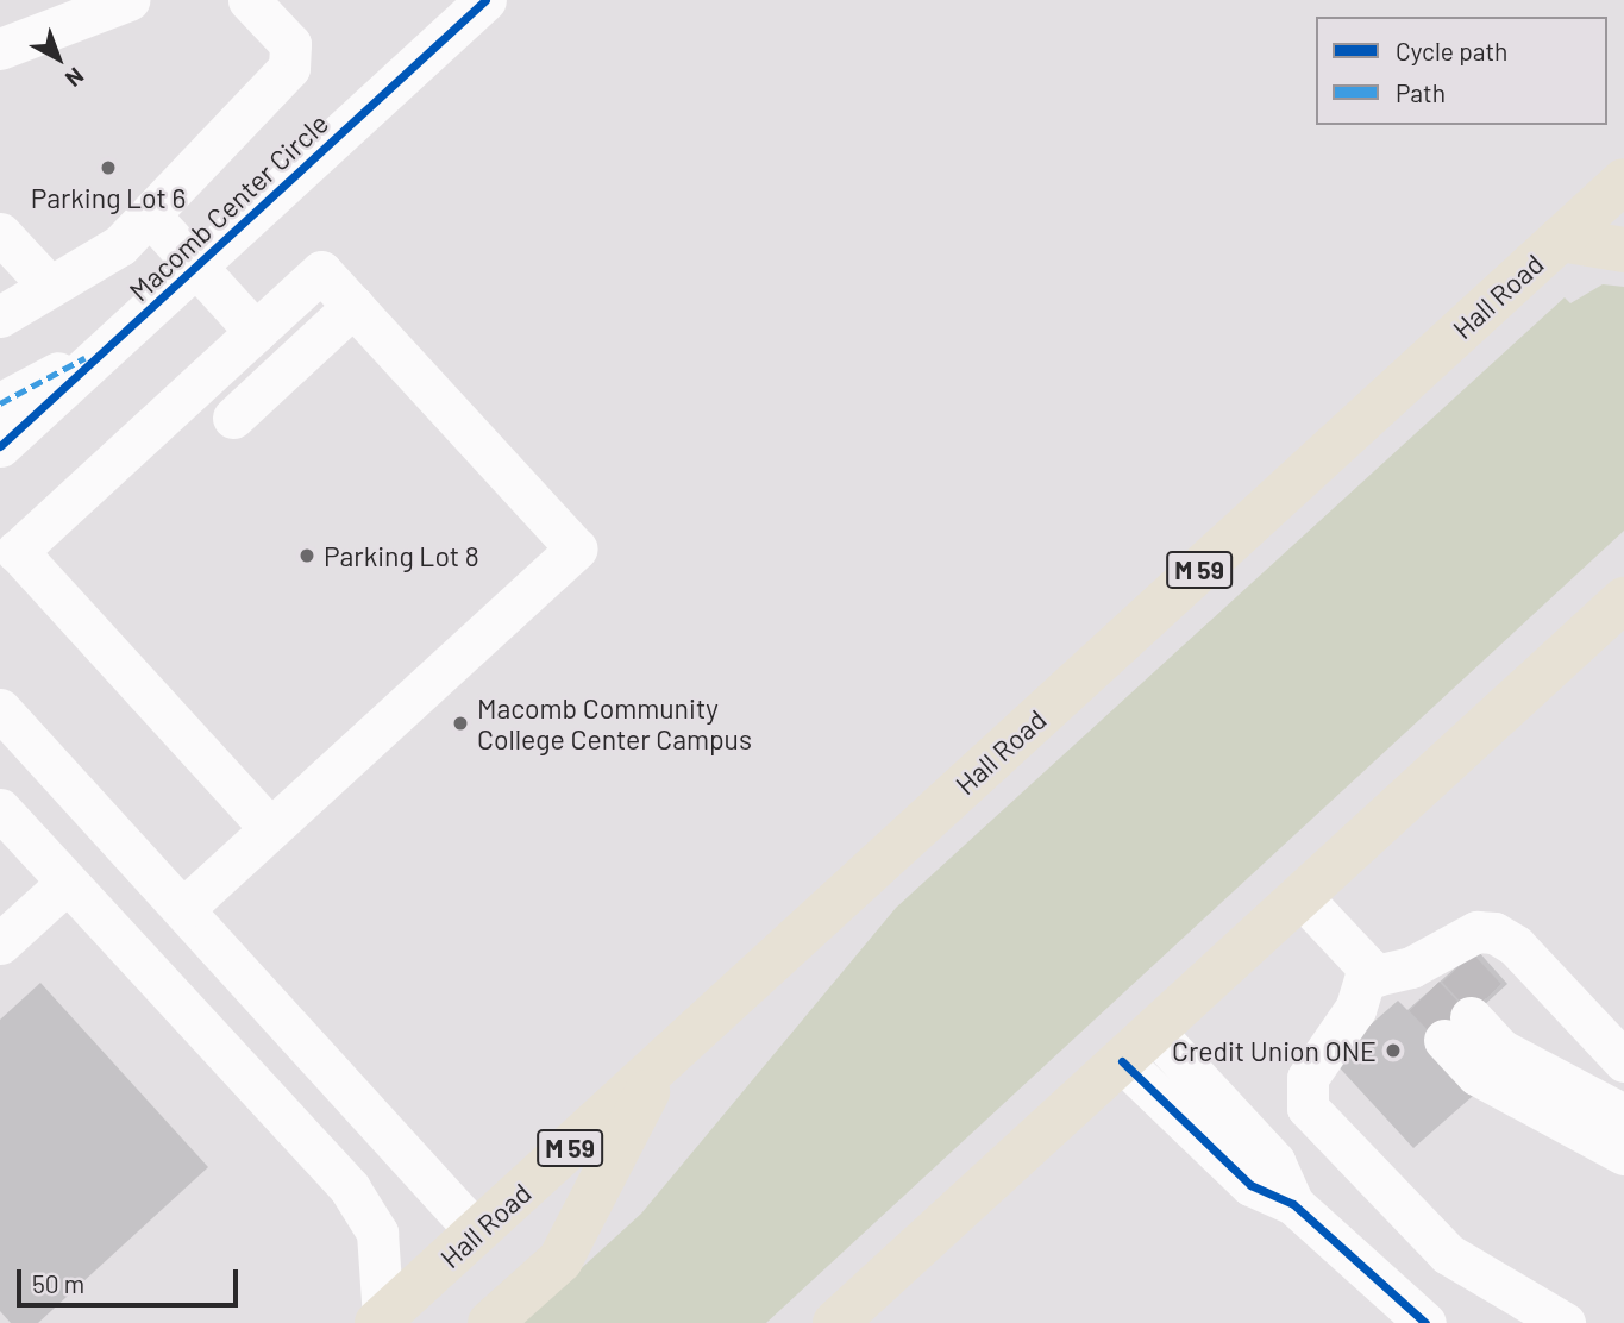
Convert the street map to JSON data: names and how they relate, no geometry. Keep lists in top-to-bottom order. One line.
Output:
{"streets":{"highway":["Hall Road","M 59"],"street":["Macomb Center Circle"]},"places":["Parking Lot 6","Parking Lot 8","Macomb Community College Center Campus","Credit Union ONE"],"legend":["Cycle path","Path"],"scale_bar":"50 m","north":"bottom right"}
